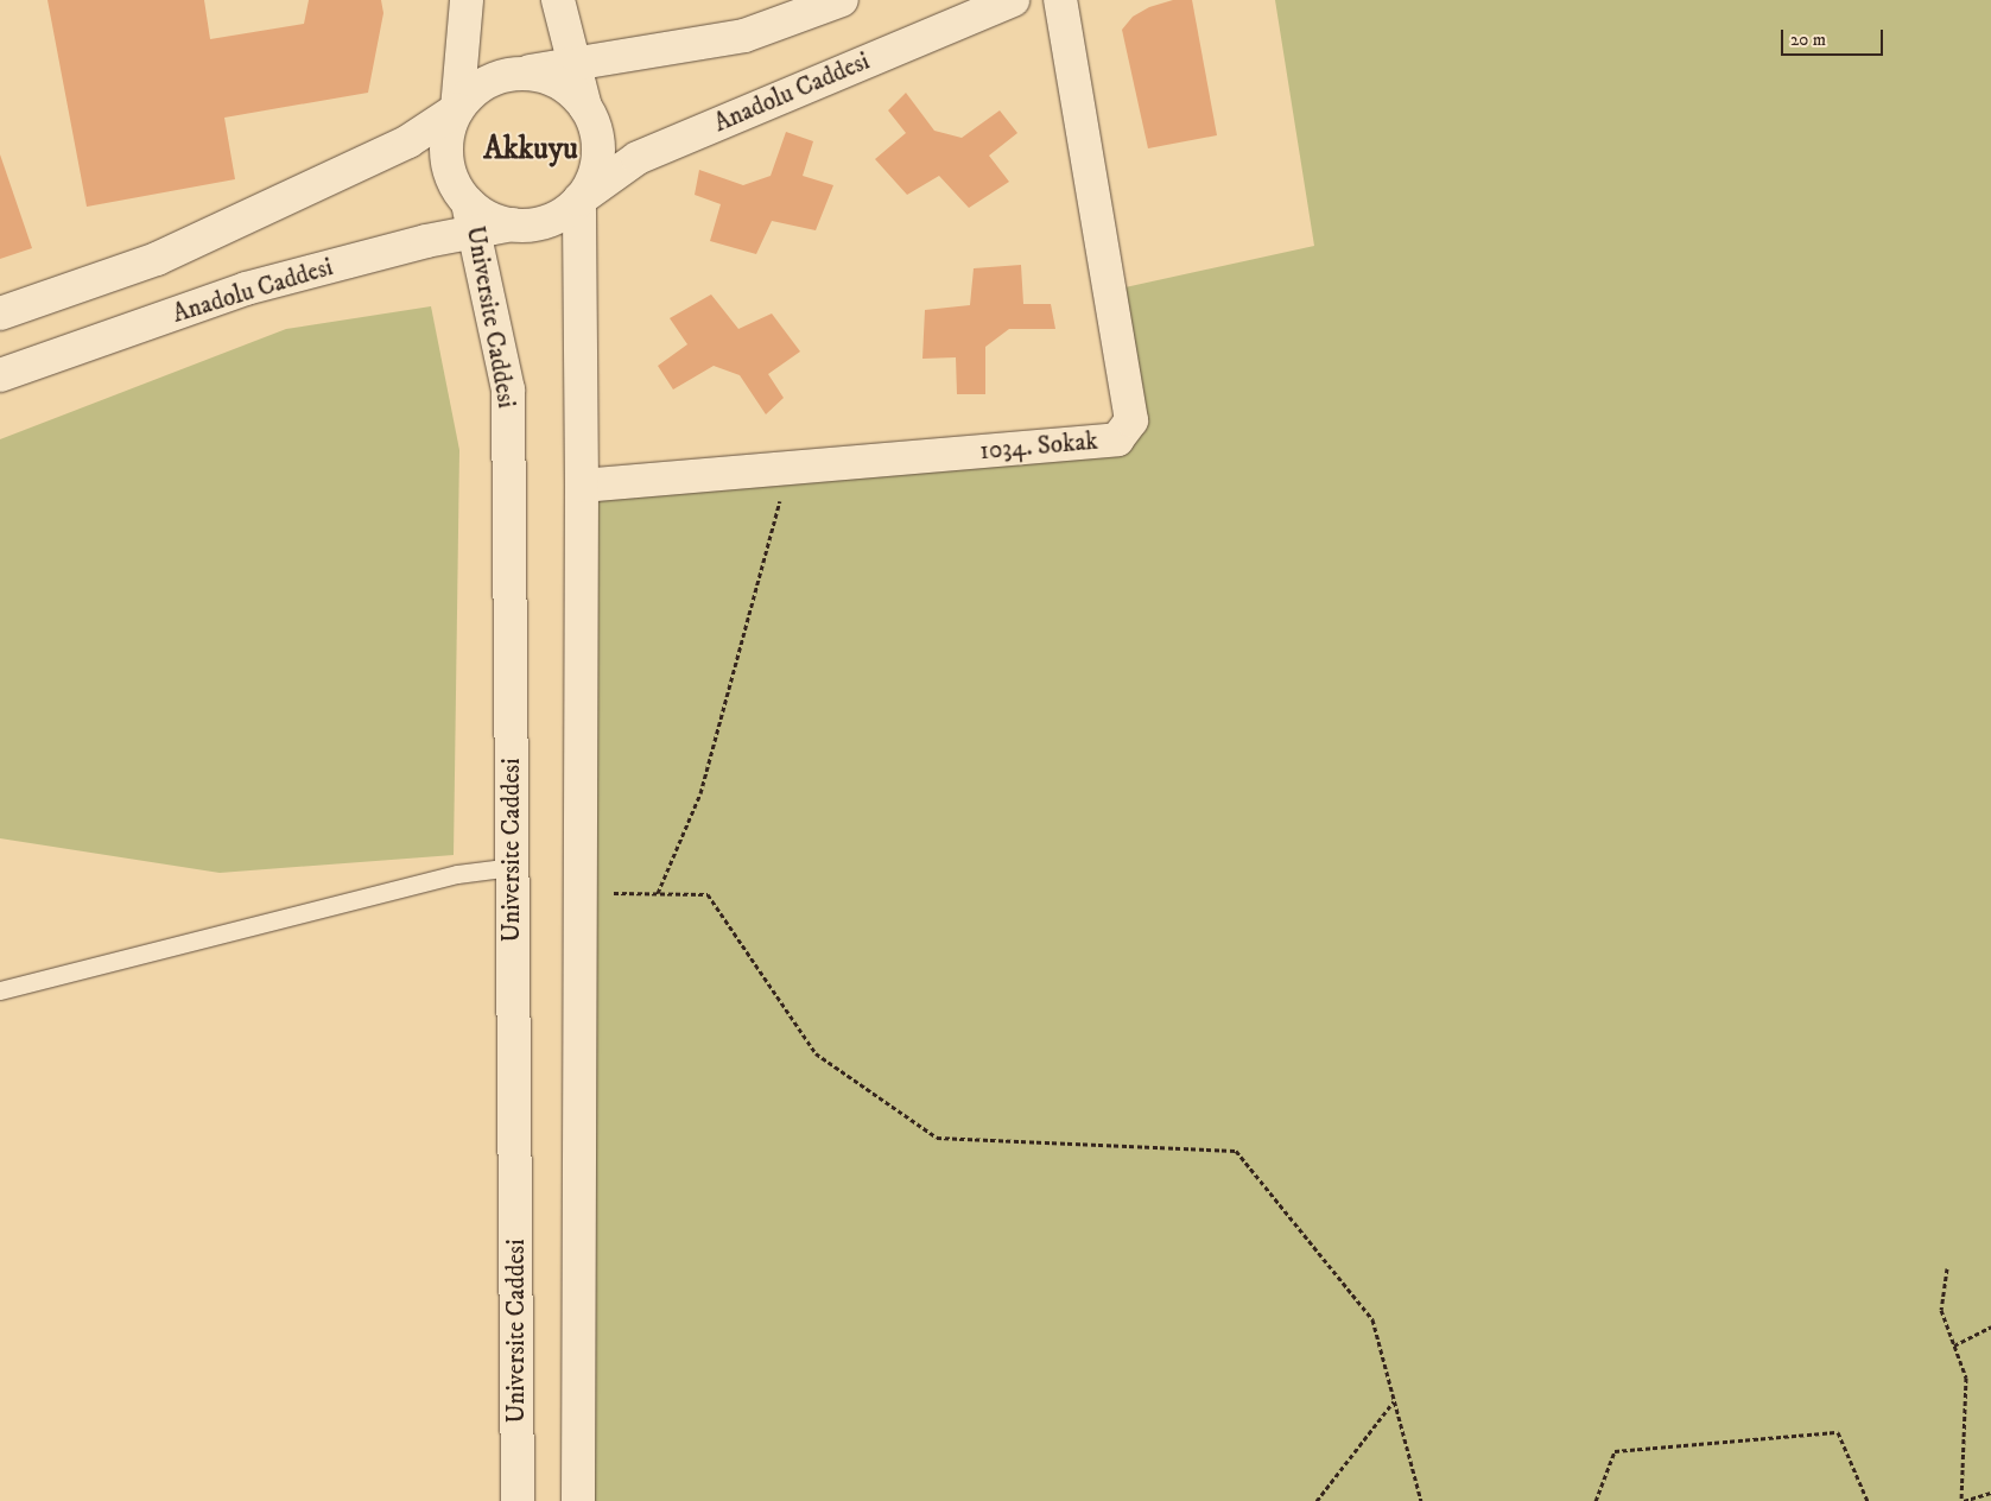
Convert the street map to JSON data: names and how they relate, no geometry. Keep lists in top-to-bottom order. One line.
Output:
{"streets":{"street":["Anadolu Caddesi","Universite Caddesi","1034. Sokak"]},"crossings":[["Anadolu Caddesi","Universite Caddesi"]],"districts":["Akkuyu"],"scale_bar":"20 m"}
